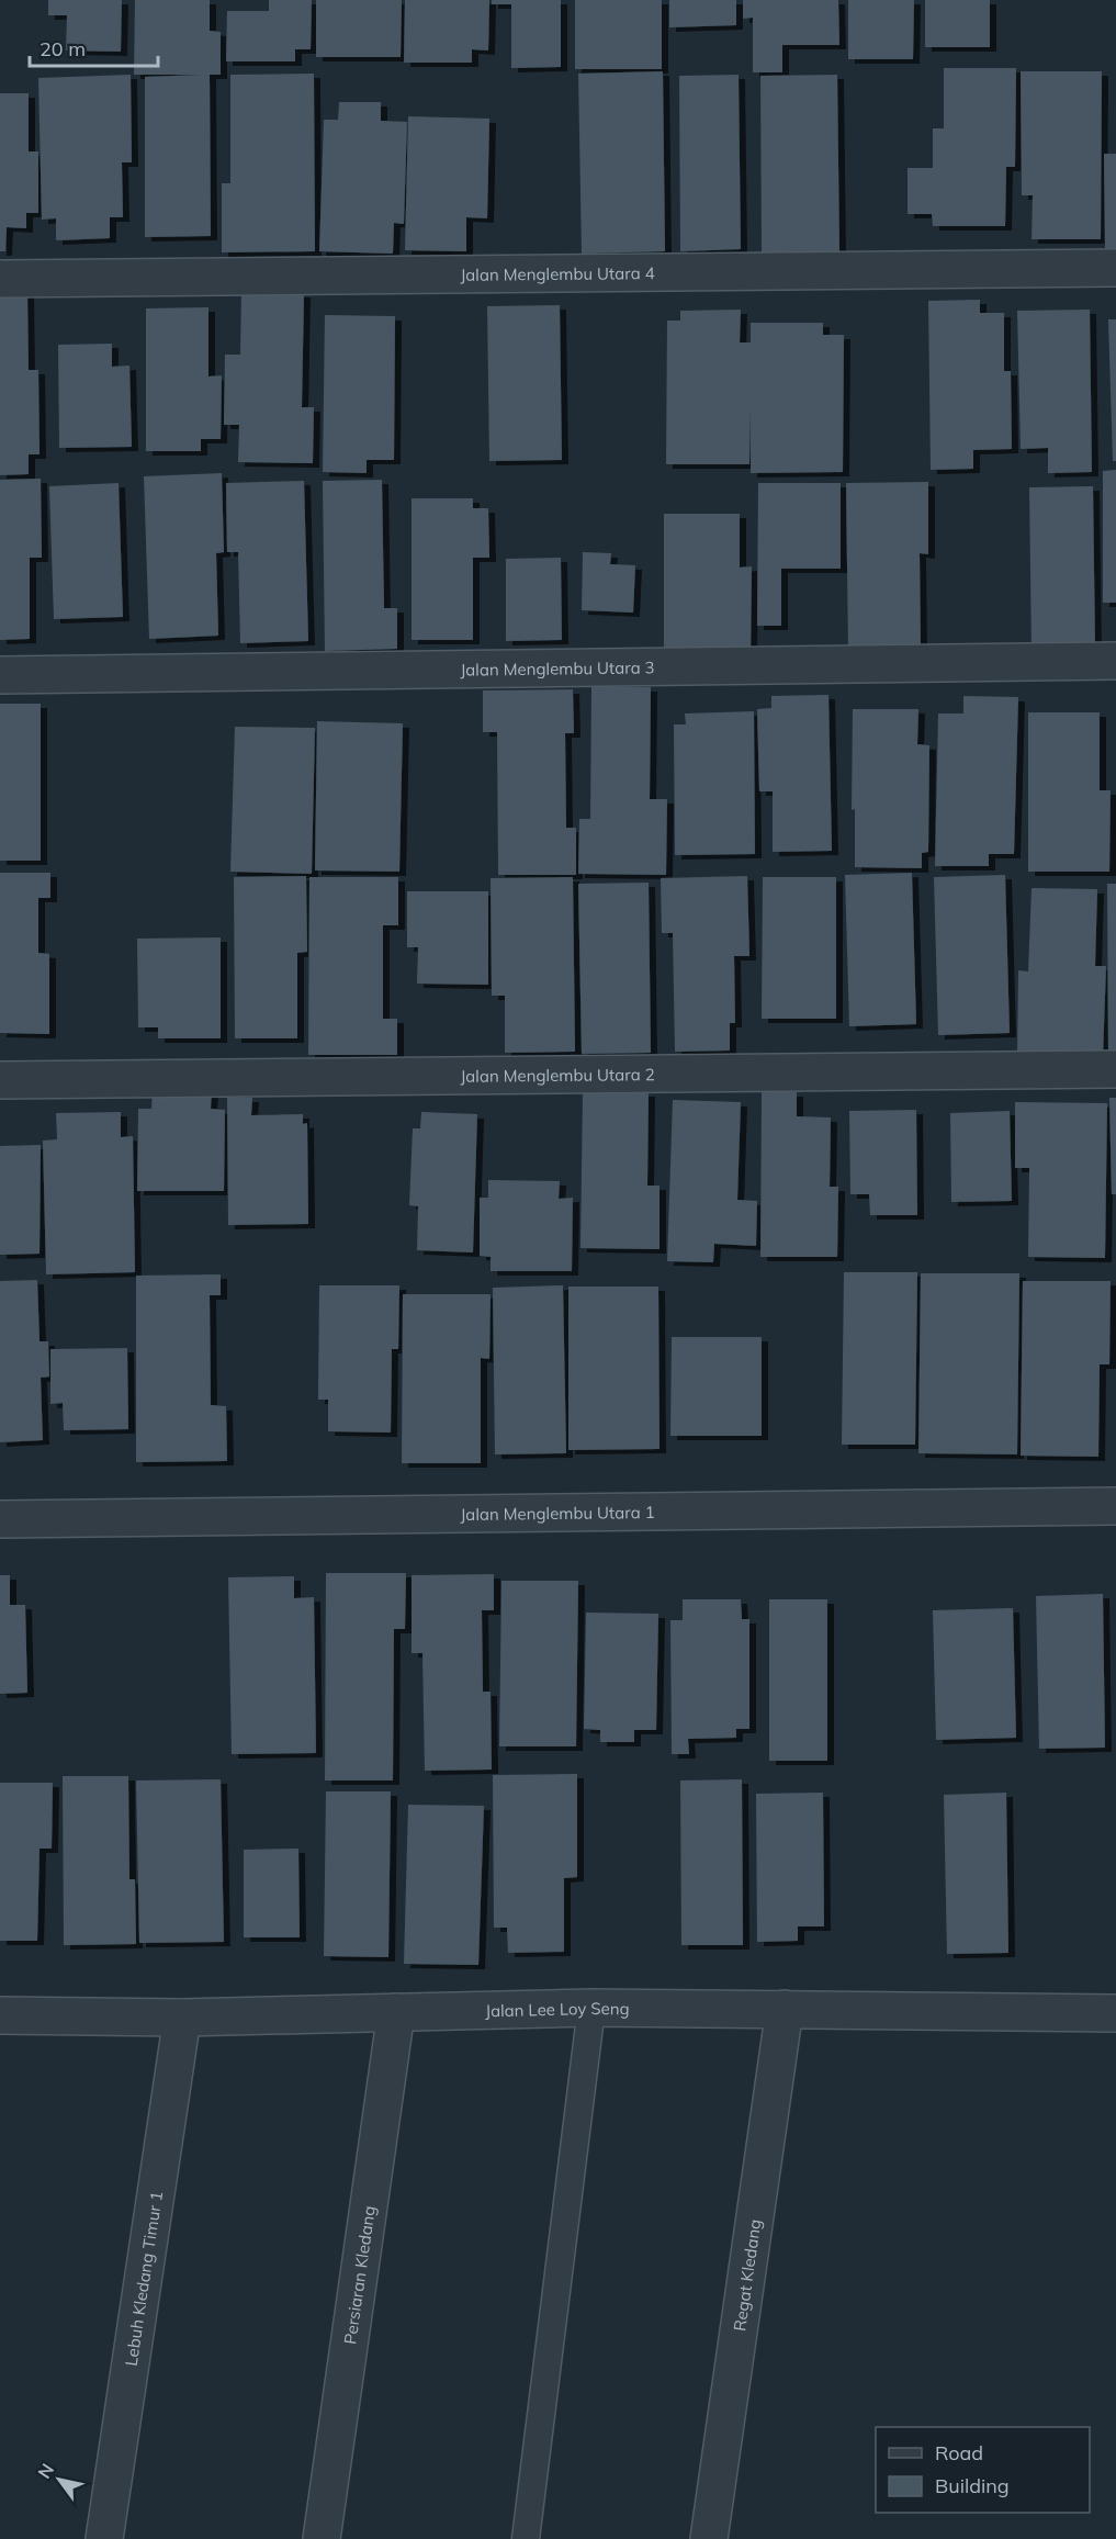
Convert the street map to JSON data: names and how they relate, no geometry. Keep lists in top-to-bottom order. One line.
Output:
{"streets":{"street":["Jalan Menglembu Utara 4","Jalan Menglembu Utara 3","Jalan Menglembu Utara 2","Jalan Menglembu Utara 1","Jalan Lee Loy Seng","Regat Kledang","Persiaran Kledang","Lebuh Kledang Timur 1"]},"crossings":[["Jalan Lee Loy Seng","Regat Kledang"],["Jalan Lee Loy Seng","Persiaran Kledang"],["Jalan Lee Loy Seng","Lebuh Kledang Timur 1"]],"legend":["Road","Building"],"scale_bar":"20 m","north":"top left"}
